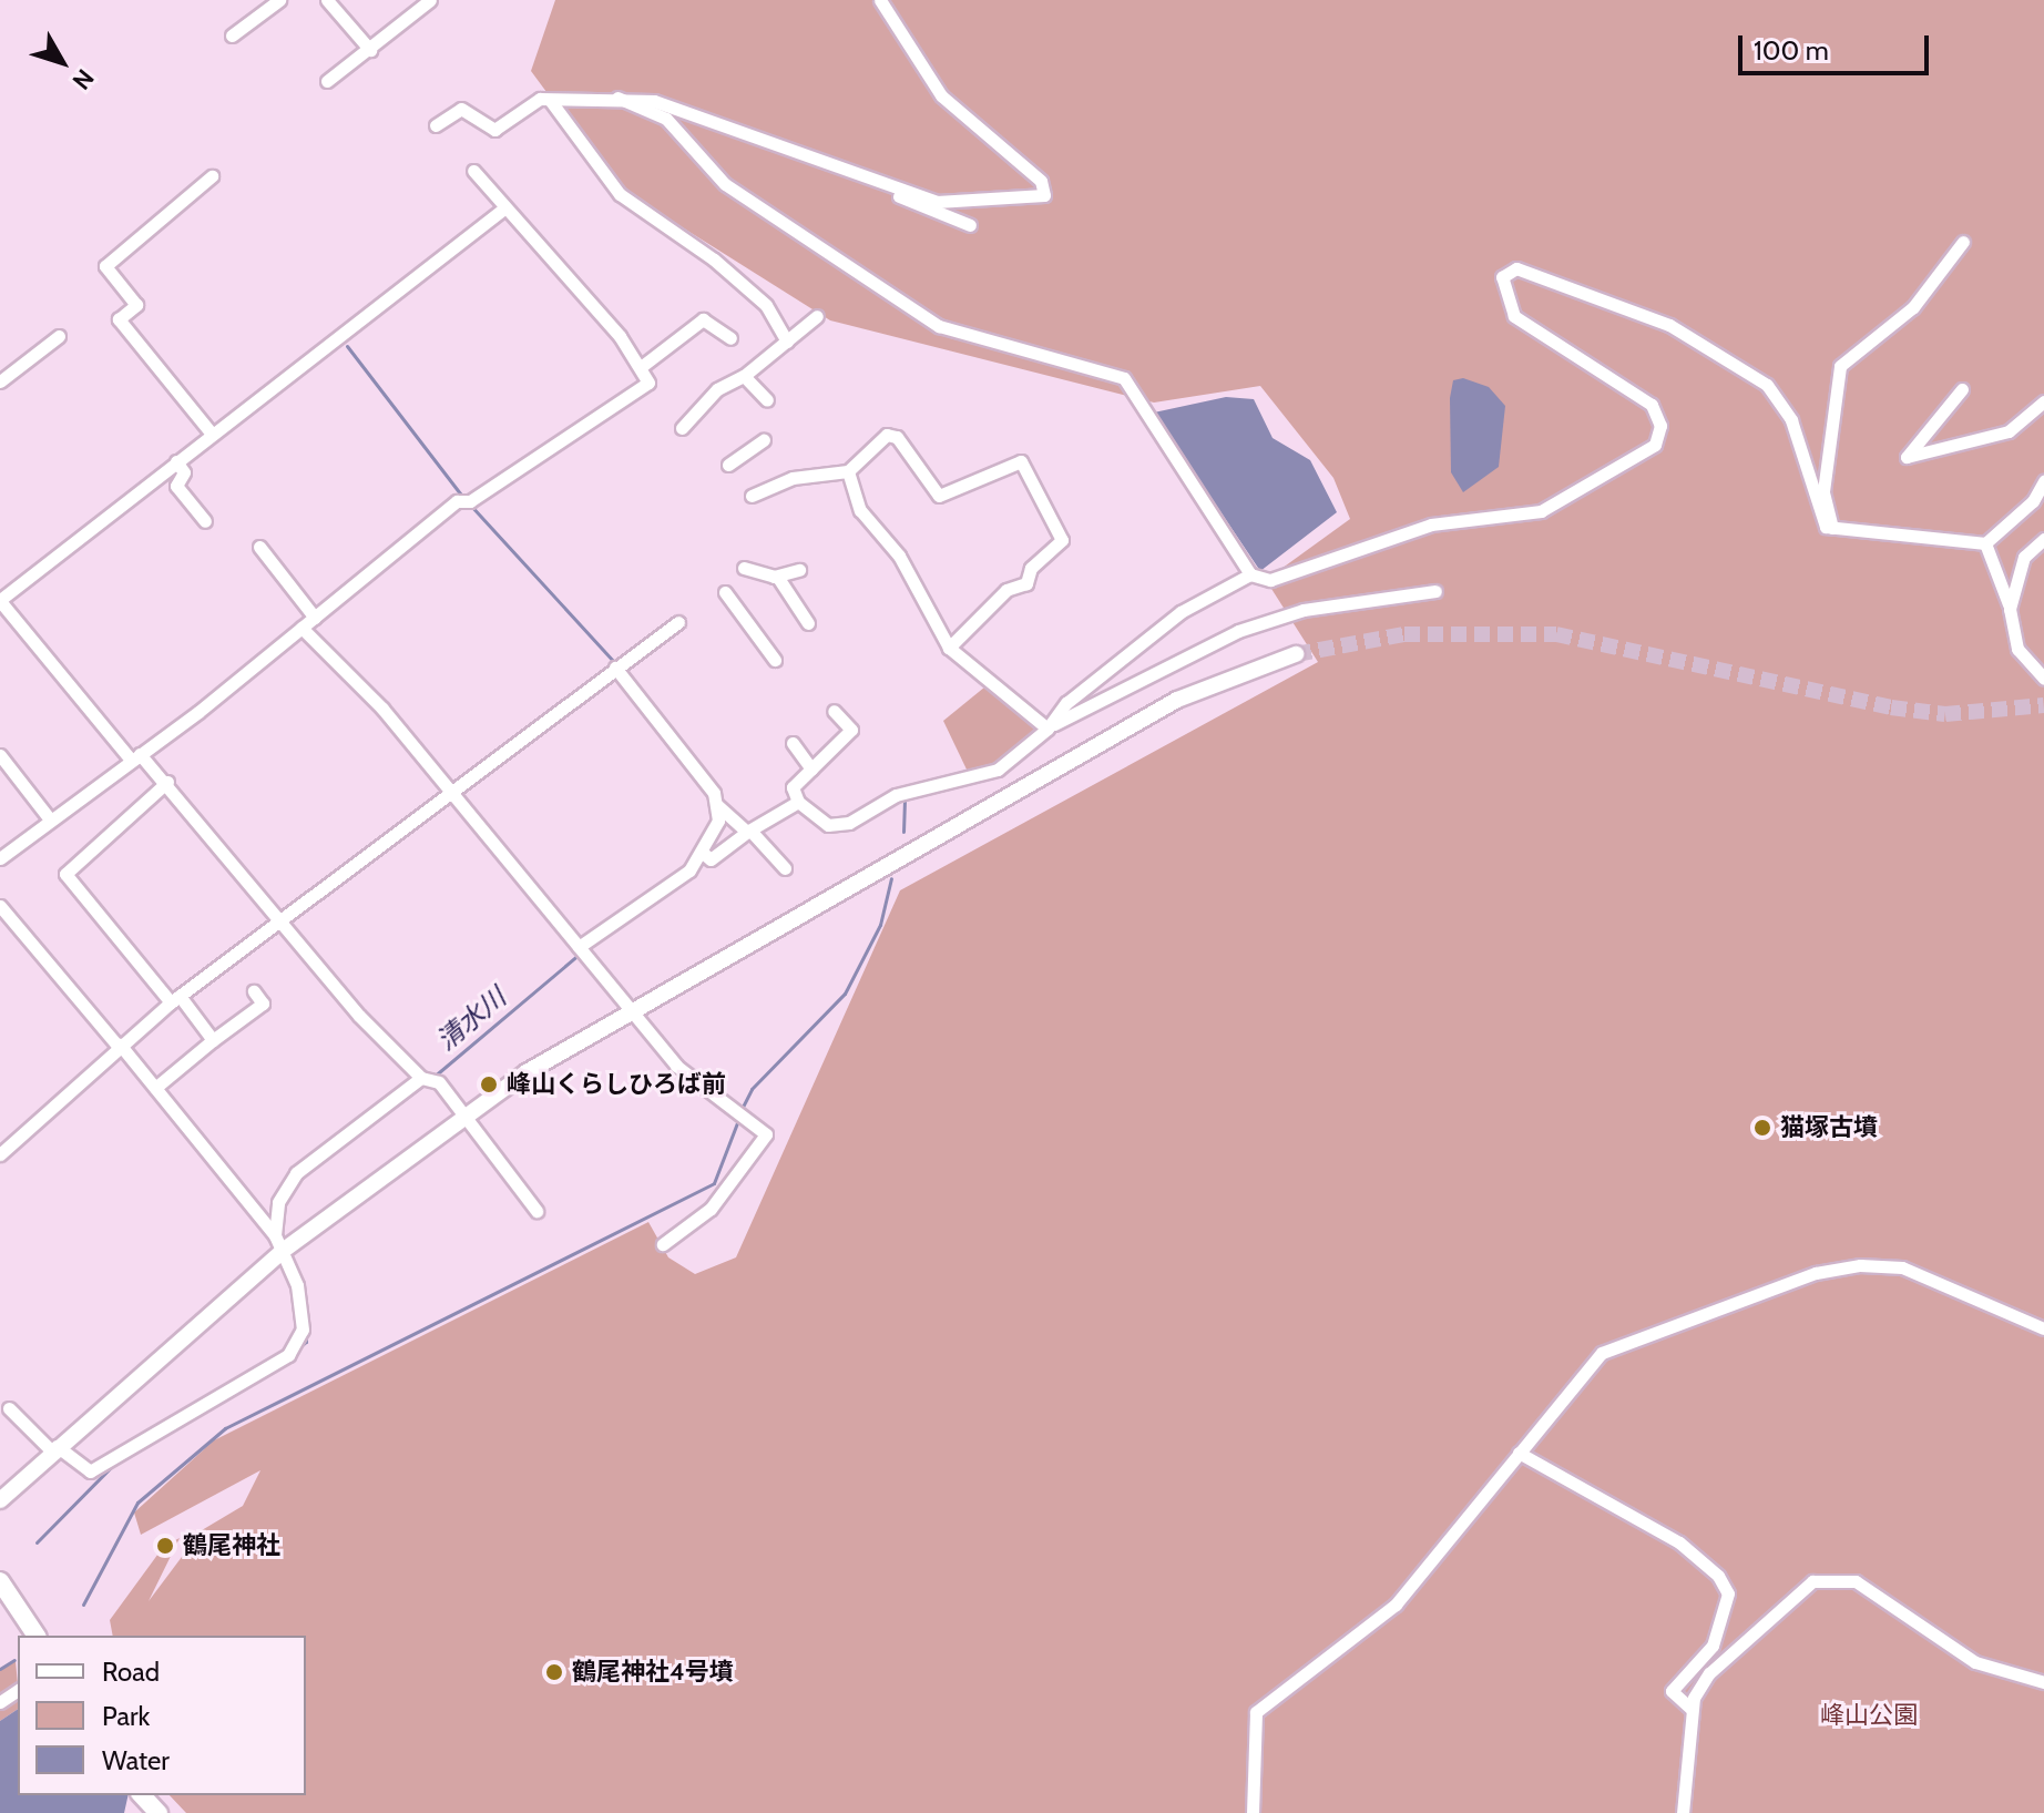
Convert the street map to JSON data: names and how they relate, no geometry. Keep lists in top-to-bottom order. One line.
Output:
{"water":["清水川"],"parks":["峰山公園"],"places":["峰山くらしひろば前","猫塚古墳","鶴尾神社","鶴尾神社4号墳"],"legend":["Road","Park","Water"],"scale_bar":"100 m","north":"bottom right"}
